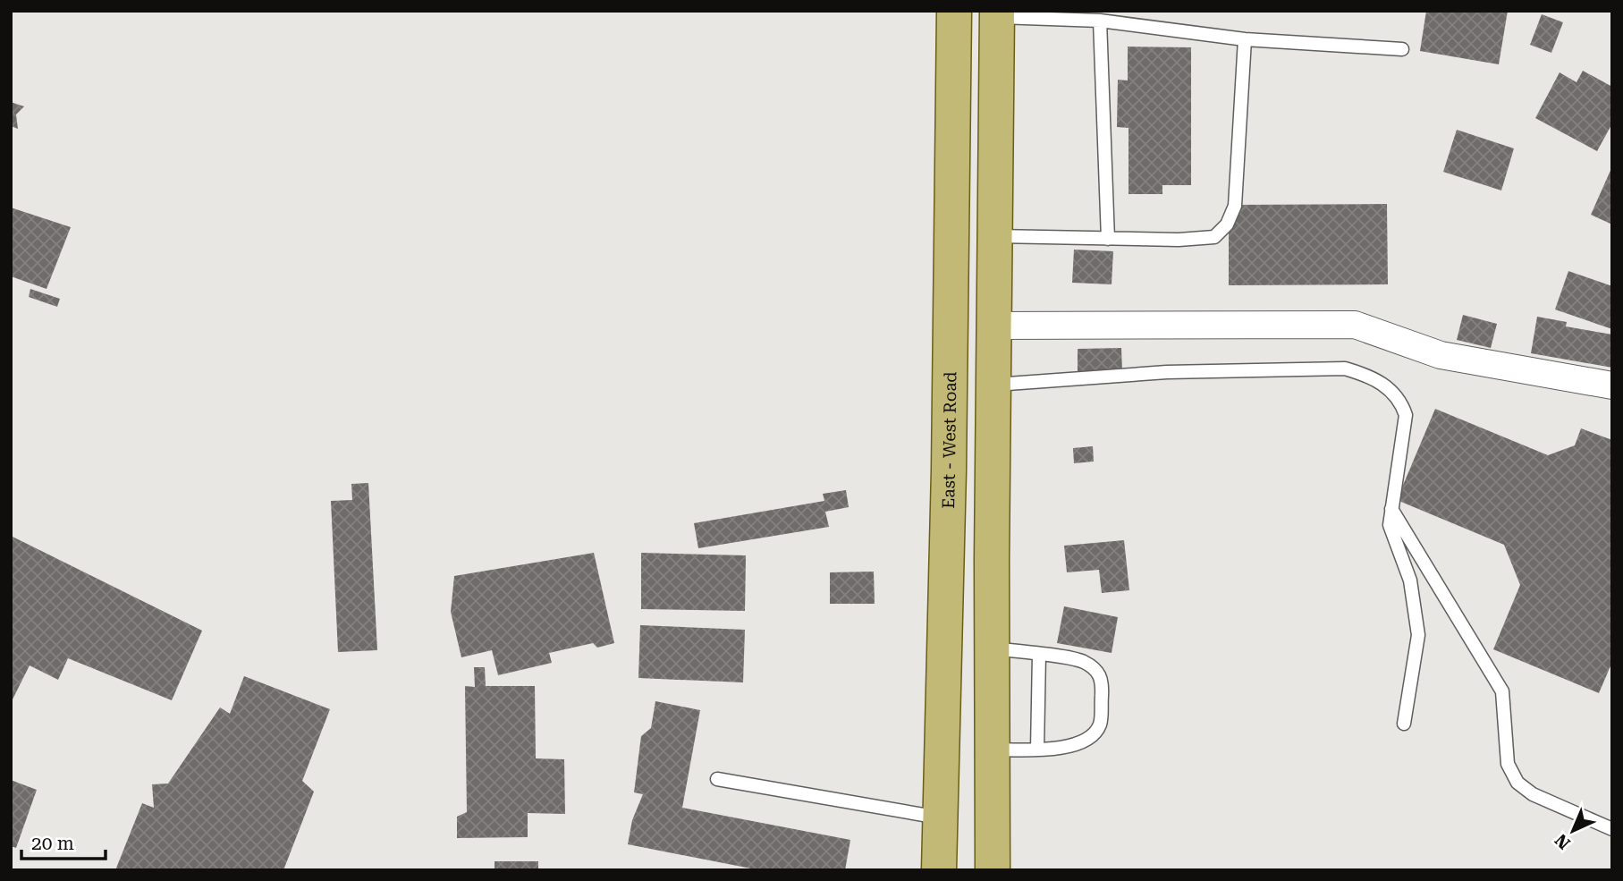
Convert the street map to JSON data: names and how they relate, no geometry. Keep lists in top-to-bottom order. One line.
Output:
{"streets":{"main road":["East - West Road"]},"scale_bar":"20 m","north":"bottom left"}
